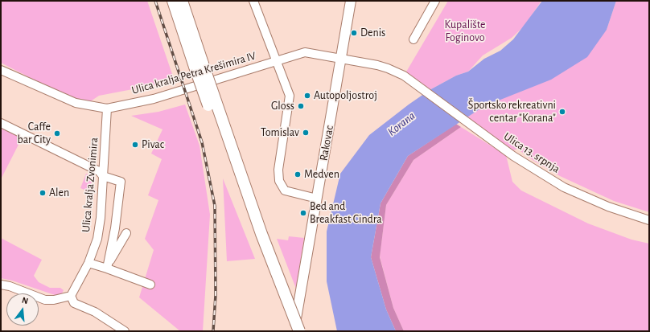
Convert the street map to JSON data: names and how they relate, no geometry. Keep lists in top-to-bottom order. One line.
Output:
{"streets":{"main road":["Rakovac"],"street":["Ulica kralja Petra Krešimira IV","Ulica 13. srpnja","Ulica kralja Zvonimira"]},"crossings":[["Ulica kralja Petra Krešimira IV","Rakovac"],["Ulica kralja Petra Krešimira IV","Ulica 13. srpnja"],["Ulica kralja Petra Krešimira IV","Ulica kralja Zvonimira"],["Rakovac","Ulica 13. srpnja"]],"water":["Korana"],"parks":["Kupalište Foginovo"],"places":["Denis","Autopoljostroj","Gloss","Športsko rekreativni centar \"Korana\"","Tomislav","Caffe bar City","Pivac","Medven","Alen","Bed and Breakfast Cindra"],"north":"top"}
